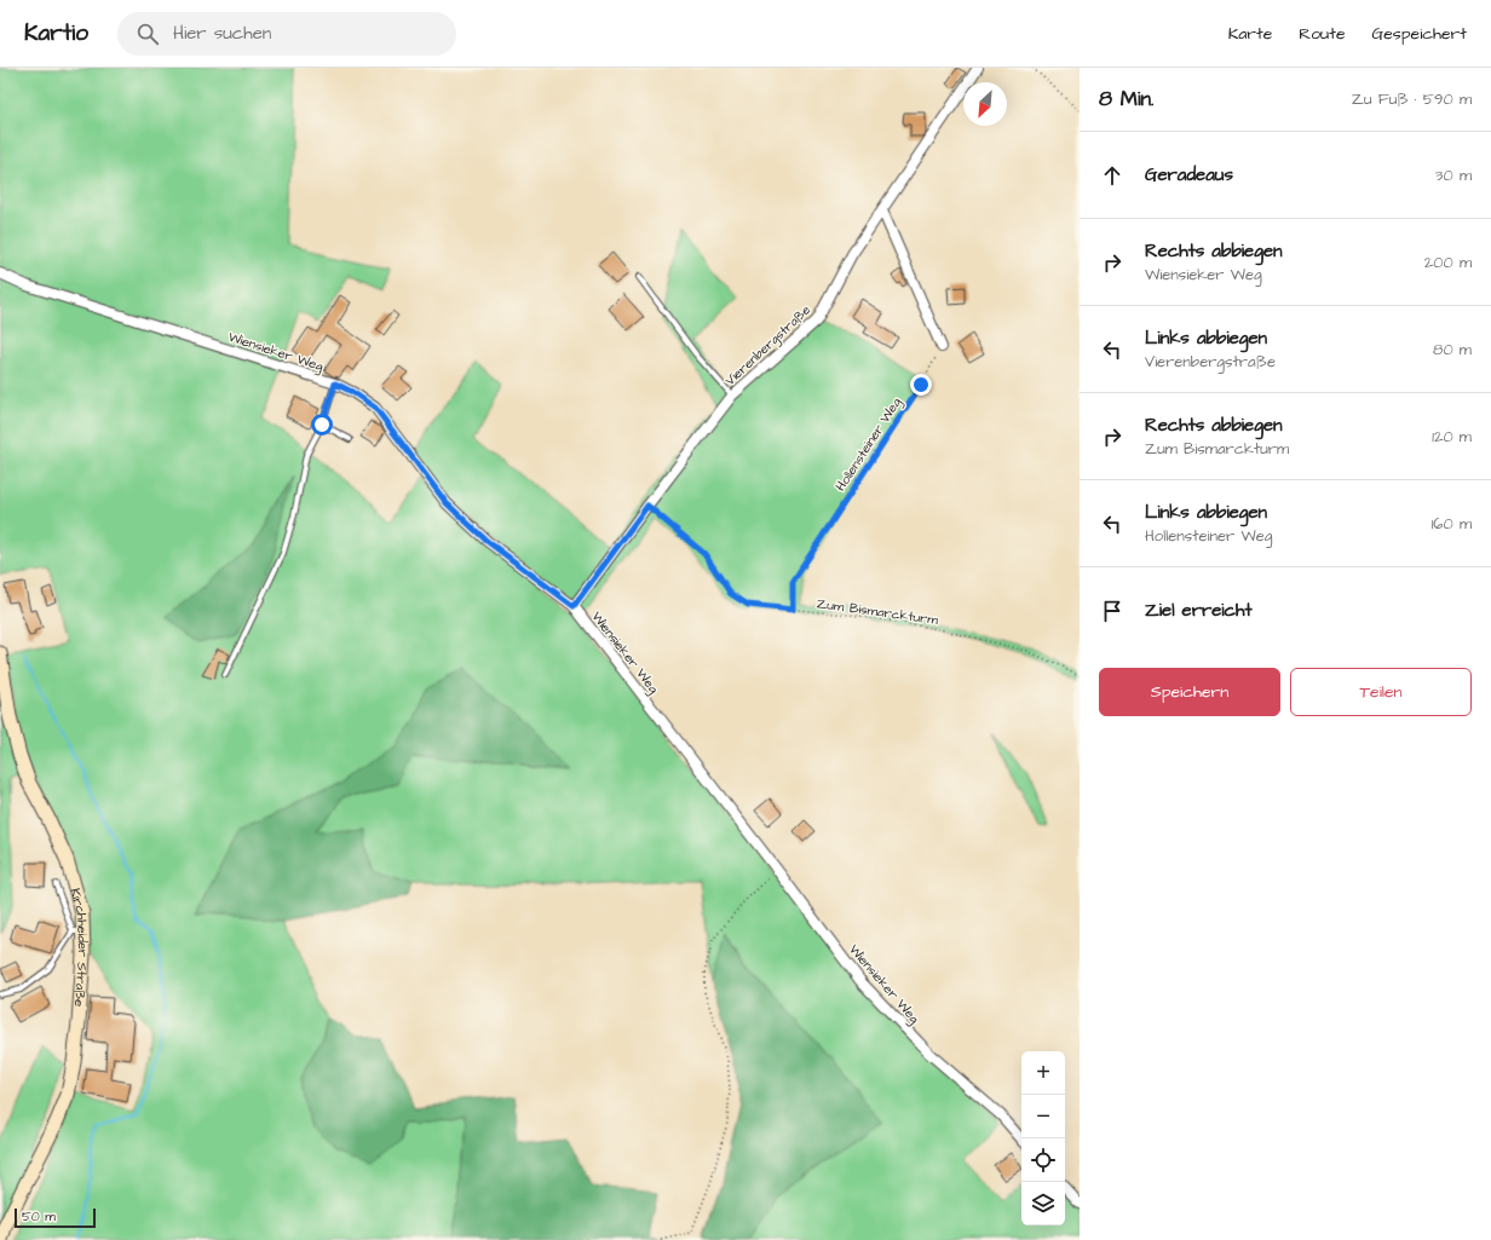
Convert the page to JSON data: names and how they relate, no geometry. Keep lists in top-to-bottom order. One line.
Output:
{"streets":{"main road":["Kirchheider Straße"],"street":["Vierenbergstraße","Wiensieker Weg"],"path":["Hollensteiner Weg","Zum Bismarckturm"]},"crossings":[["Vierenbergstraße","Wiensieker Weg"],["Vierenbergstraße","Zum Bismarckturm"],["Hollensteiner Weg","Zum Bismarckturm"]],"scale_bar":"50 m","north":"bottom left","page":{"header":"Kartio","search":"Hier suchen","nav":["Karte","Route","Gespeichert"],"heading":["8 Min.","Zu Fuß · 590 m"],"list":[["Geradeaus","30 m"],["Rechts abbiegen","Wiensieker Weg","200 m"],["Links abbiegen","Vierenbergstraße","80 m"],["Rechts abbiegen","Zum Bismarckturm","120 m"],["Links abbiegen","Hollensteiner Weg","160 m"],"Ziel erreicht"],"buttons":["Speichern","Teilen"],"map_buttons":["+","−"],"scale":"50 m"}}
